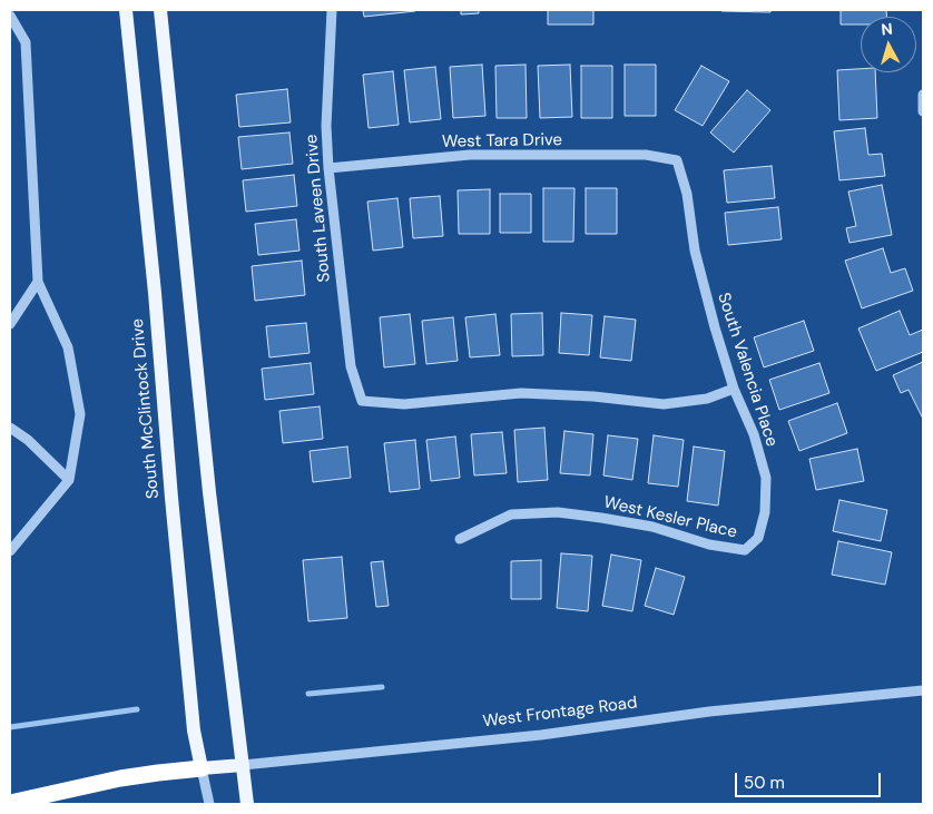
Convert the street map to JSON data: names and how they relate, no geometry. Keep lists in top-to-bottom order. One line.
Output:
{"streets":{"main road":["South McClintock Drive","West Frontage Road"],"street":["West Tara Drive","South Laveen Drive","South Valencia Place","West Kesler Place"]},"crossings":[["West Tara Drive","South Laveen Drive"],["West Tara Drive","South Valencia Place"],["South Laveen Drive","South Valencia Place"],["South Valencia Place","West Kesler Place"],["South McClintock Drive","West Frontage Road"]],"scale_bar":"50 m","north":"top"}
